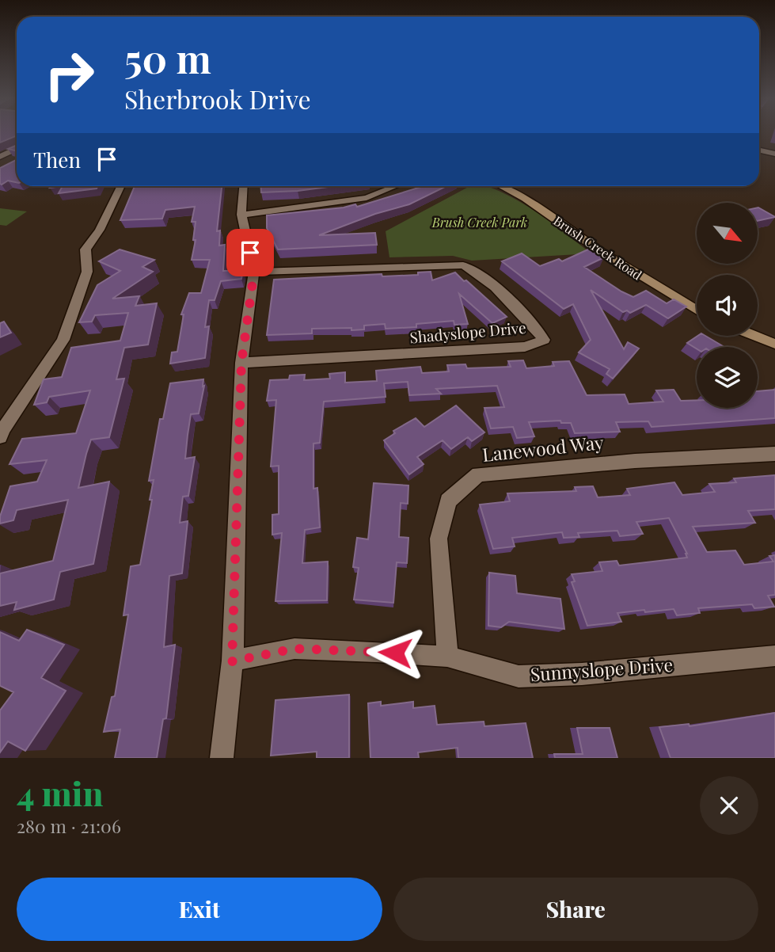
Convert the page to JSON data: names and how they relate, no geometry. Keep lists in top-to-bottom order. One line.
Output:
{"streets":{"street":["Brush Creek Road","Shadyslope Drive","Lanewood Way","Sunnyslope Drive"]},"crossings":[["Lanewood Way","Sunnyslope Drive"]],"parks":["Brush Creek Park"],"north":"bottom right","page":{"turn":["50 m","Sherbrook Drive"],"then":"Then","heading":["4 min","280 m · 21:06"],"buttons":["Exit","Share"]}}
